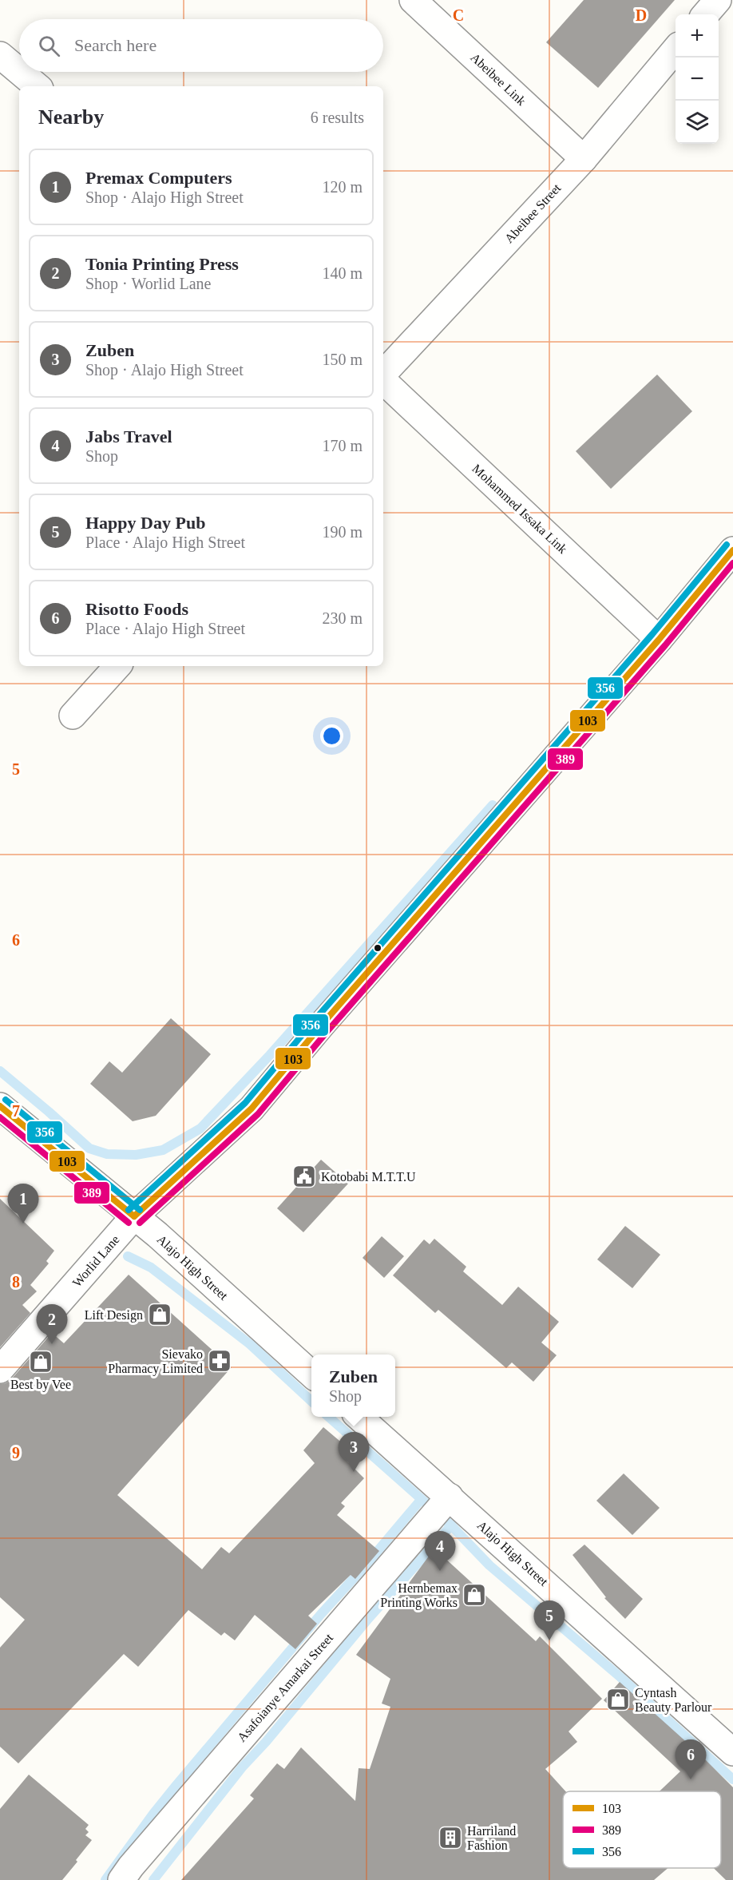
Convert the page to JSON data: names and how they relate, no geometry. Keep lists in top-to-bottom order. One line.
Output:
{"streets":{"street":["Abeibee Link","Abeibee Street","Mohammed Issaka Link","Worlid Lane","Alajo High Street","Asafoianye Amarkai Street"]},"crossings":[["Abeibee Link","Abeibee Street"],["Mohammed Issaka Link","Worlid Lane"],["Worlid Lane","Alajo High Street"],["Alajo High Street","Asafoianye Amarkai Street"]],"places":{"public building":["Kotobabi M.T.T.U"],"shop":["Lift Design","Best by Vee","Hernbemax Printing Works","Cyntash Beauty Parlour"],"pharmacy":["Sievako Pharmacy Limited"],"building":["Harriland Fashion"]},"lines":["transit line 356","transit line 103","transit line 389"],"legend":["103","389","356"],"page":{"map_buttons":["+","−"],"search":"Search here","heading":["Nearby","6 results"],"list":[{"mark":"1","name":"Premax Computers","note":"Shop · Alajo High Street","value":"120 m"},{"mark":"2","name":"Tonia Printing Press","note":"Shop · Worlid Lane","value":"140 m"},{"mark":"3","name":"Zuben","note":"Shop · Alajo High Street","value":"150 m"},{"mark":"4","name":"Jabs Travel","note":"Shop","value":"170 m"},{"mark":"5","name":"Happy Day Pub","note":"Place · Alajo High Street","value":"190 m"},{"mark":"6","name":"Risotto Foods","note":"Place · Alajo High Street","value":"230 m"}],"pins":["1","2","3","4","5","6"],"popup":["Zuben","Shop"]},"grid":{"columns":["C","D"],"rows":["5","6","7","8","9"]}}
